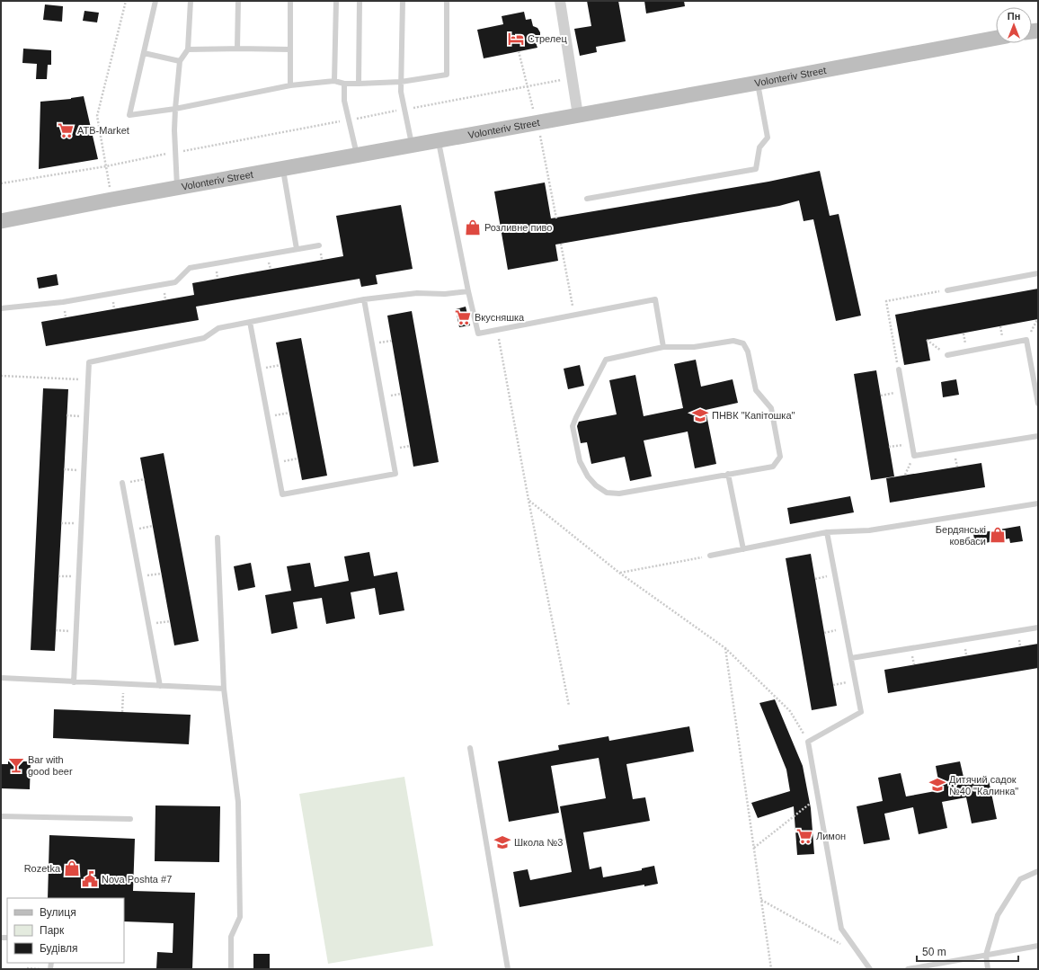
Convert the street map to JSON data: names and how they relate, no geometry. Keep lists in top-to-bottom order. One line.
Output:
{"streets":{"street":["Volonteriv Street"]},"places":{"hotel":["Стрелец"],"supermarket":["ATB-Market","Вкусняшка","Лимон"],"shop":["Розливне пиво","Бердянські ковбаси","Rozetka"],"school or university":["ПНВК \"Капітошка\"","Дитячий садок №40 \"Калинка\"","Школа №3"],"bar":["Bar with good beer"],"public building":["Nova Poshta #7"]},"legend":["Вулиця","Парк","Будівля"],"scale_bar":"50 m","north":"top"}
